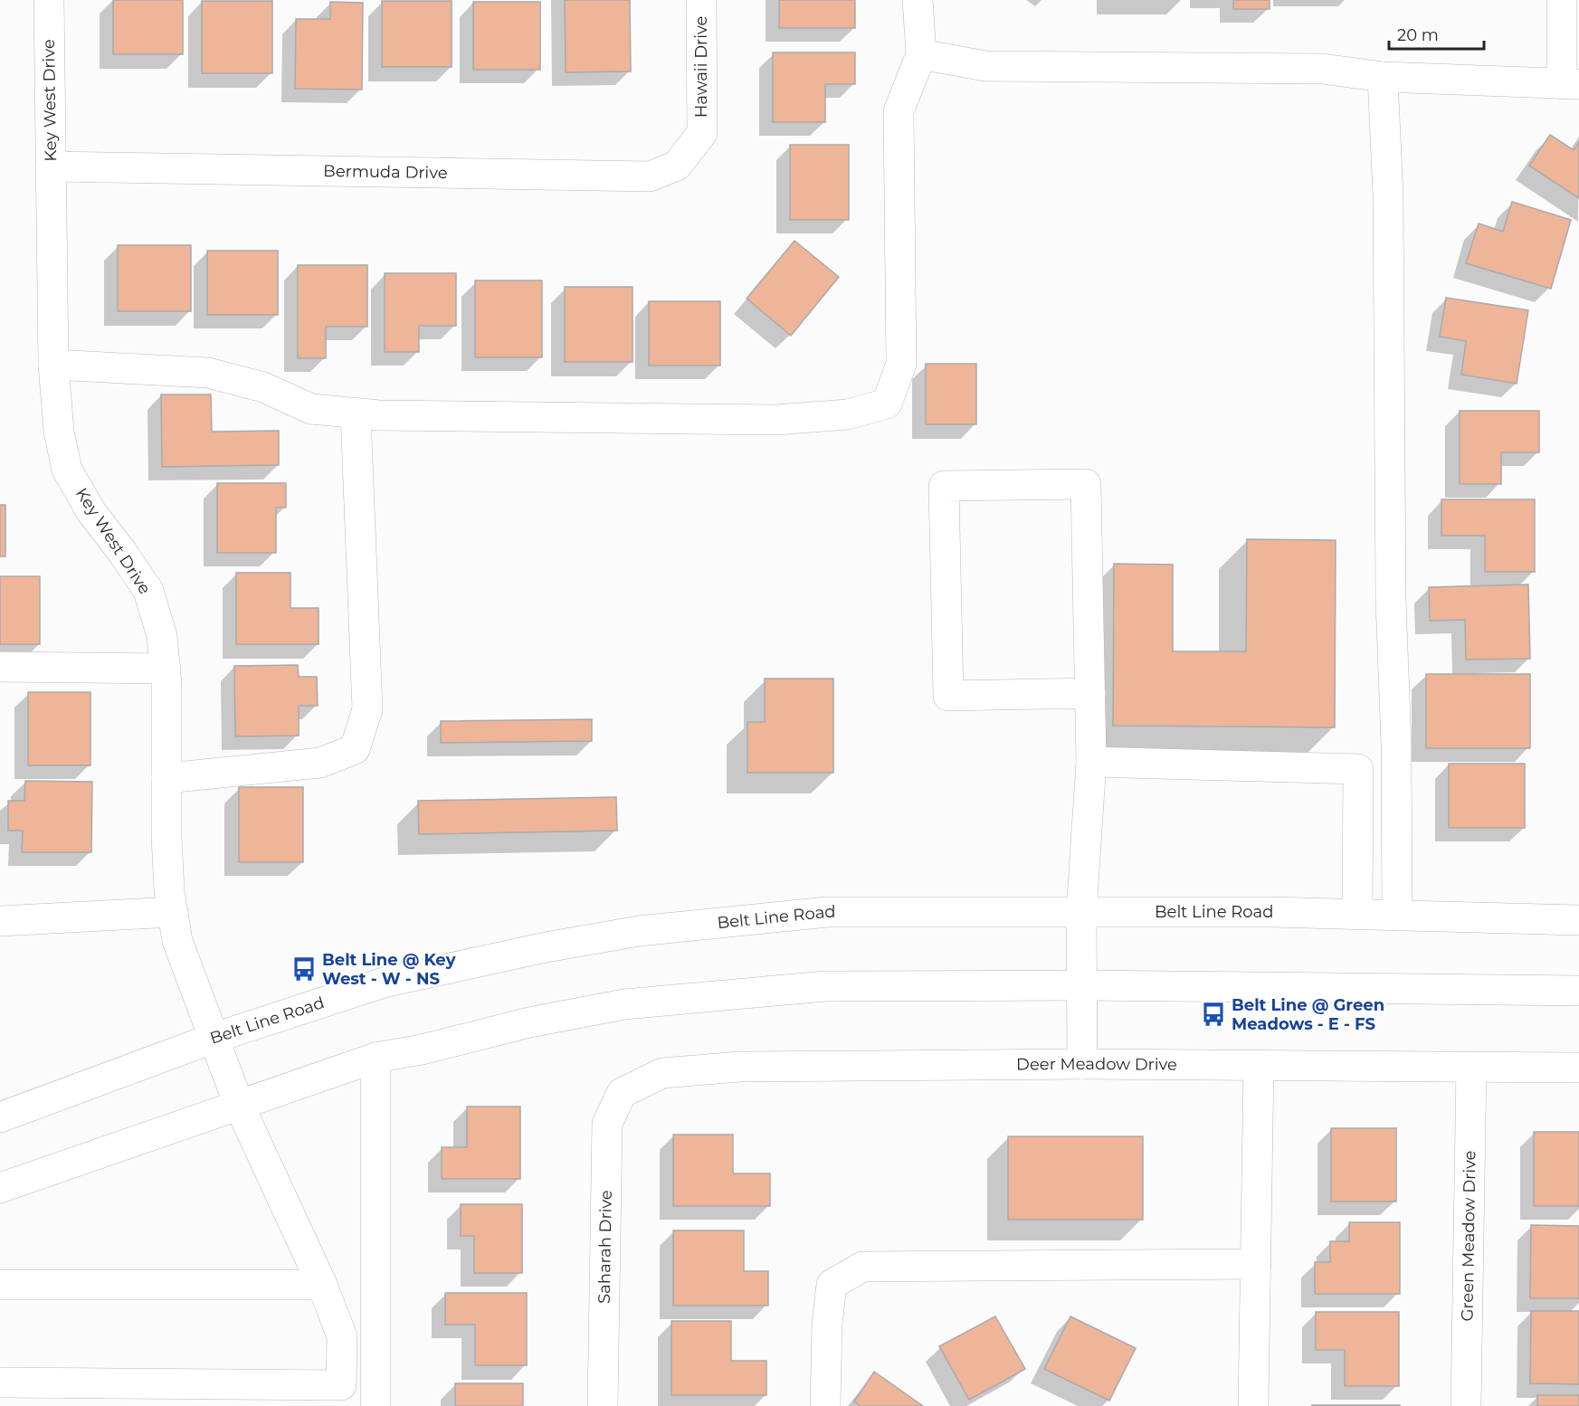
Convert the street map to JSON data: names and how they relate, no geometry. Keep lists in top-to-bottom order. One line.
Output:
{"streets":{"street":["Hawaii Drive","Key West Drive","Bermuda Drive","Belt Line Road","Deer Meadow Drive","Green Meadow Drive","Saharah Drive"]},"crossings":[["Hawaii Drive","Bermuda Drive"],["Key West Drive","Bermuda Drive"],["Key West Drive","Belt Line Road"],["Deer Meadow Drive","Green Meadow Drive"],["Deer Meadow Drive","Saharah Drive"]],"places":{"bus stop":["Belt Line @ Key West - W - NS","Belt Line @ Green Meadows - E - FS"]},"scale_bar":"20 m"}
